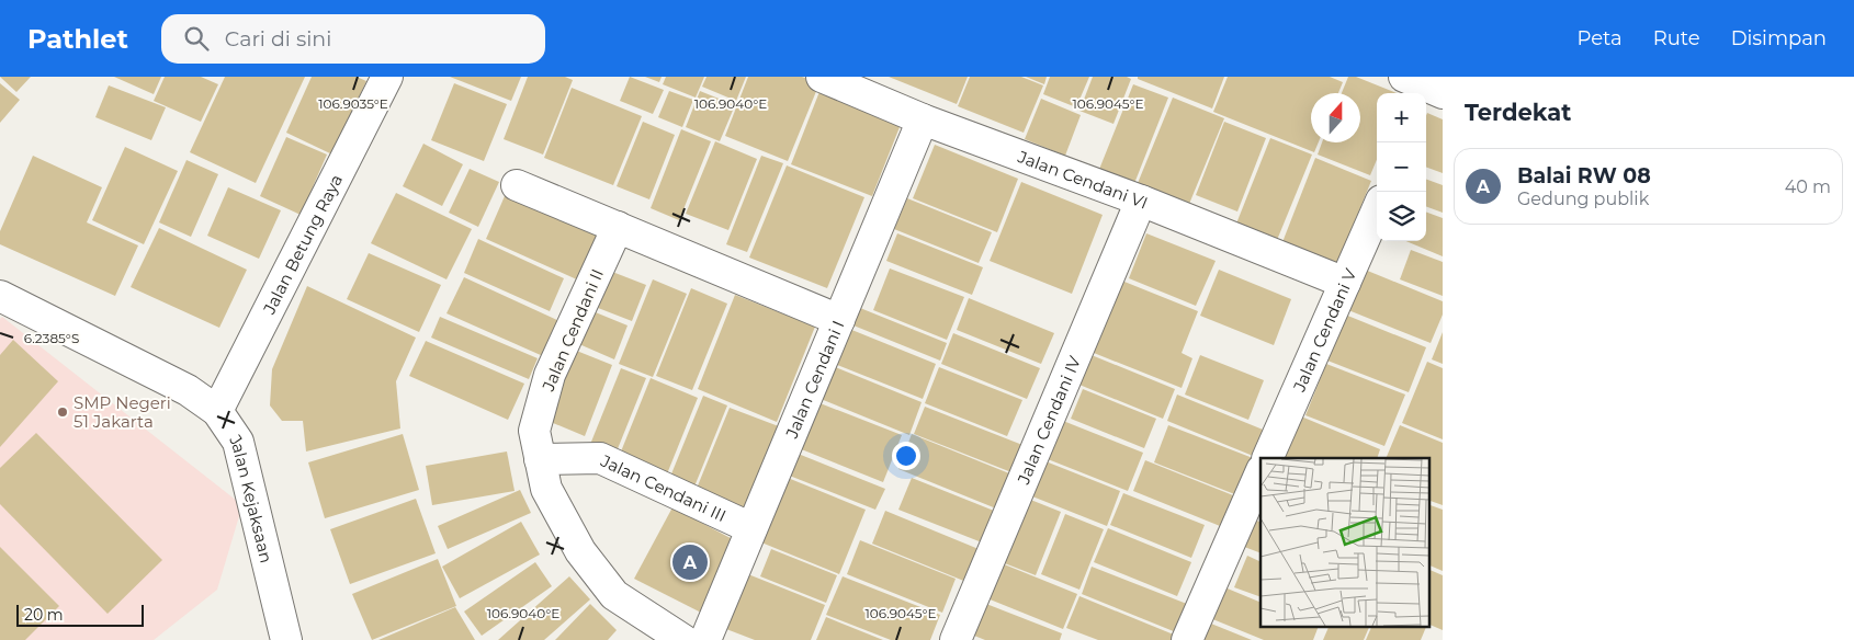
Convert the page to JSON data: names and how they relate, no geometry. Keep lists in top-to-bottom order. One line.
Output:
{"streets":{"street":["Jalan Cendani VI","Jalan Betung Raya","Jalan Cendani II","Jalan Cendani V","Jalan Cendani I","Jalan Cendani IV","Jalan Cendani III","Jalan Kejaksaan"]},"crossings":[["Jalan Cendani VI","Jalan Cendani V"],["Jalan Cendani VI","Jalan Cendani I"],["Jalan Cendani VI","Jalan Cendani IV"],["Jalan Betung Raya","Jalan Kejaksaan"],["Jalan Cendani II","Jalan Cendani III"],["Jalan Cendani I","Jalan Cendani III"]],"places":["SMP Negeri 51 Jakarta"],"scale_bar":"20 m","north":"top","page":{"header":"Pathlet","search":"Cari di sini","nav":["Peta","Rute","Disimpan"],"heading":"Terdekat","map_buttons":["+","−"],"list":[{"mark":"A","name":"Balai RW 08","note":"Gedung publik","value":"40 m"}],"pins":"A","scale":"20 m"},"coordinates":["106.9035°E","106.9040°E","106.9045°E","6.2385°S"]}
